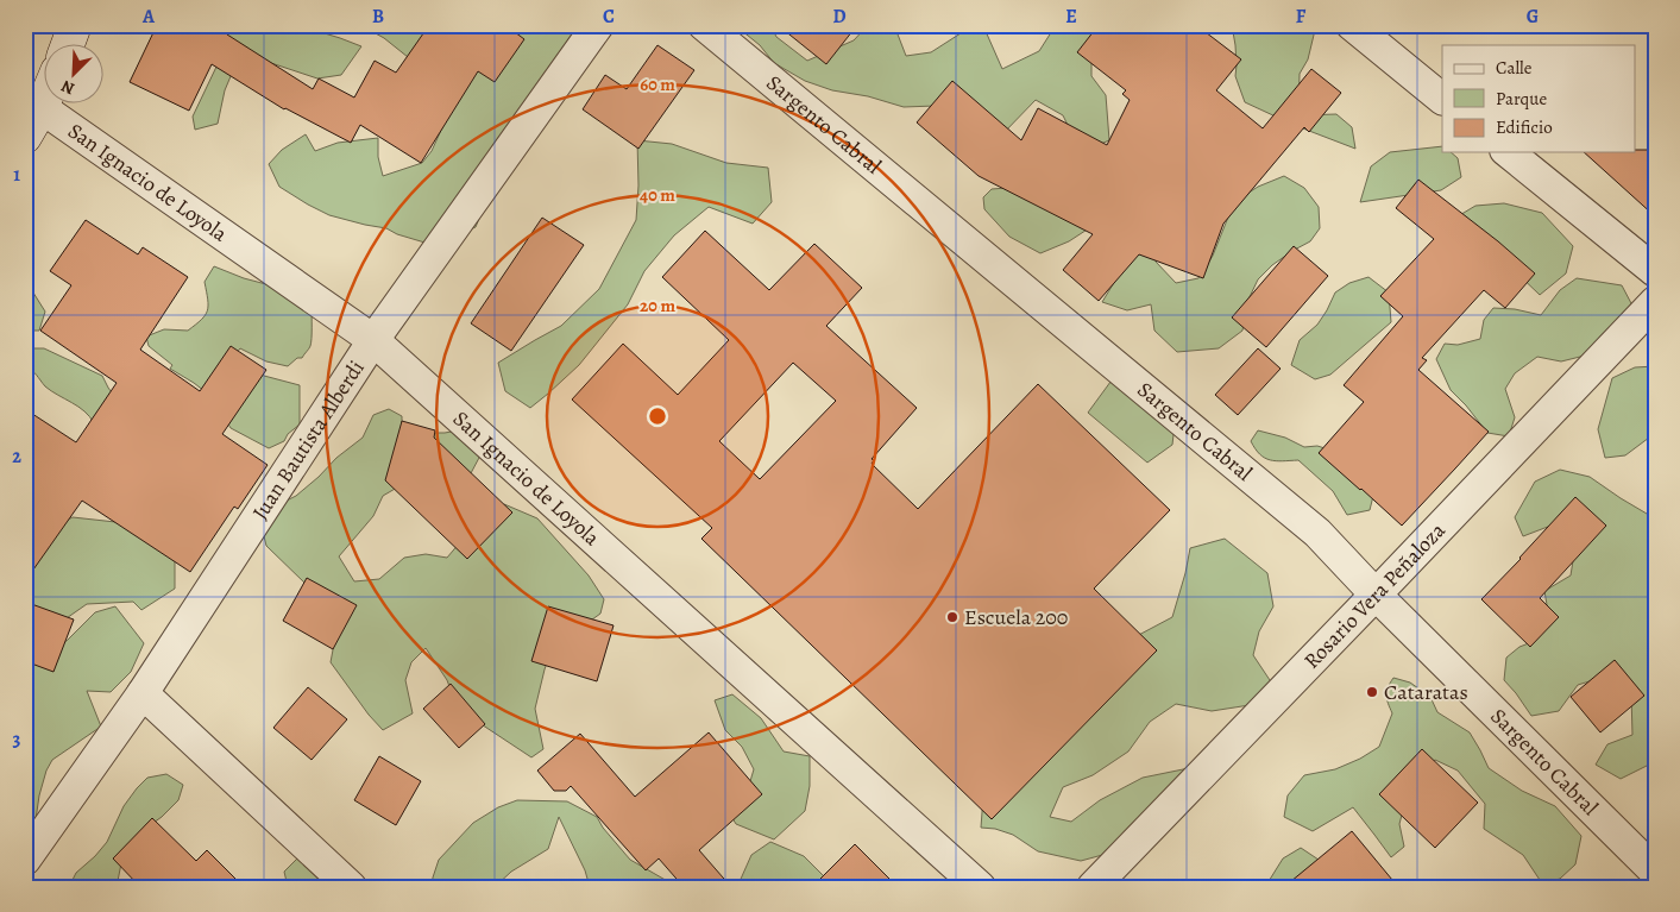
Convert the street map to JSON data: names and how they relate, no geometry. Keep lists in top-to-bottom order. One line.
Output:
{"streets":{"street":["Sargento Cabral","San Ignacio de Loyola","Juan Bautista Alberdi","Rosario Vera Peñaloza"]},"crossings":[["Sargento Cabral","Rosario Vera Peñaloza"],["San Ignacio de Loyola","Juan Bautista Alberdi"]],"places":["Escuela 200","Cataratas"],"legend":["Calle","Parque","Edificio"],"north":"bottom left","grid":{"columns":["A","B","C","D","E","F","G"],"rows":["1","2","3"]},"rings":["60 m","40 m","20 m"]}
